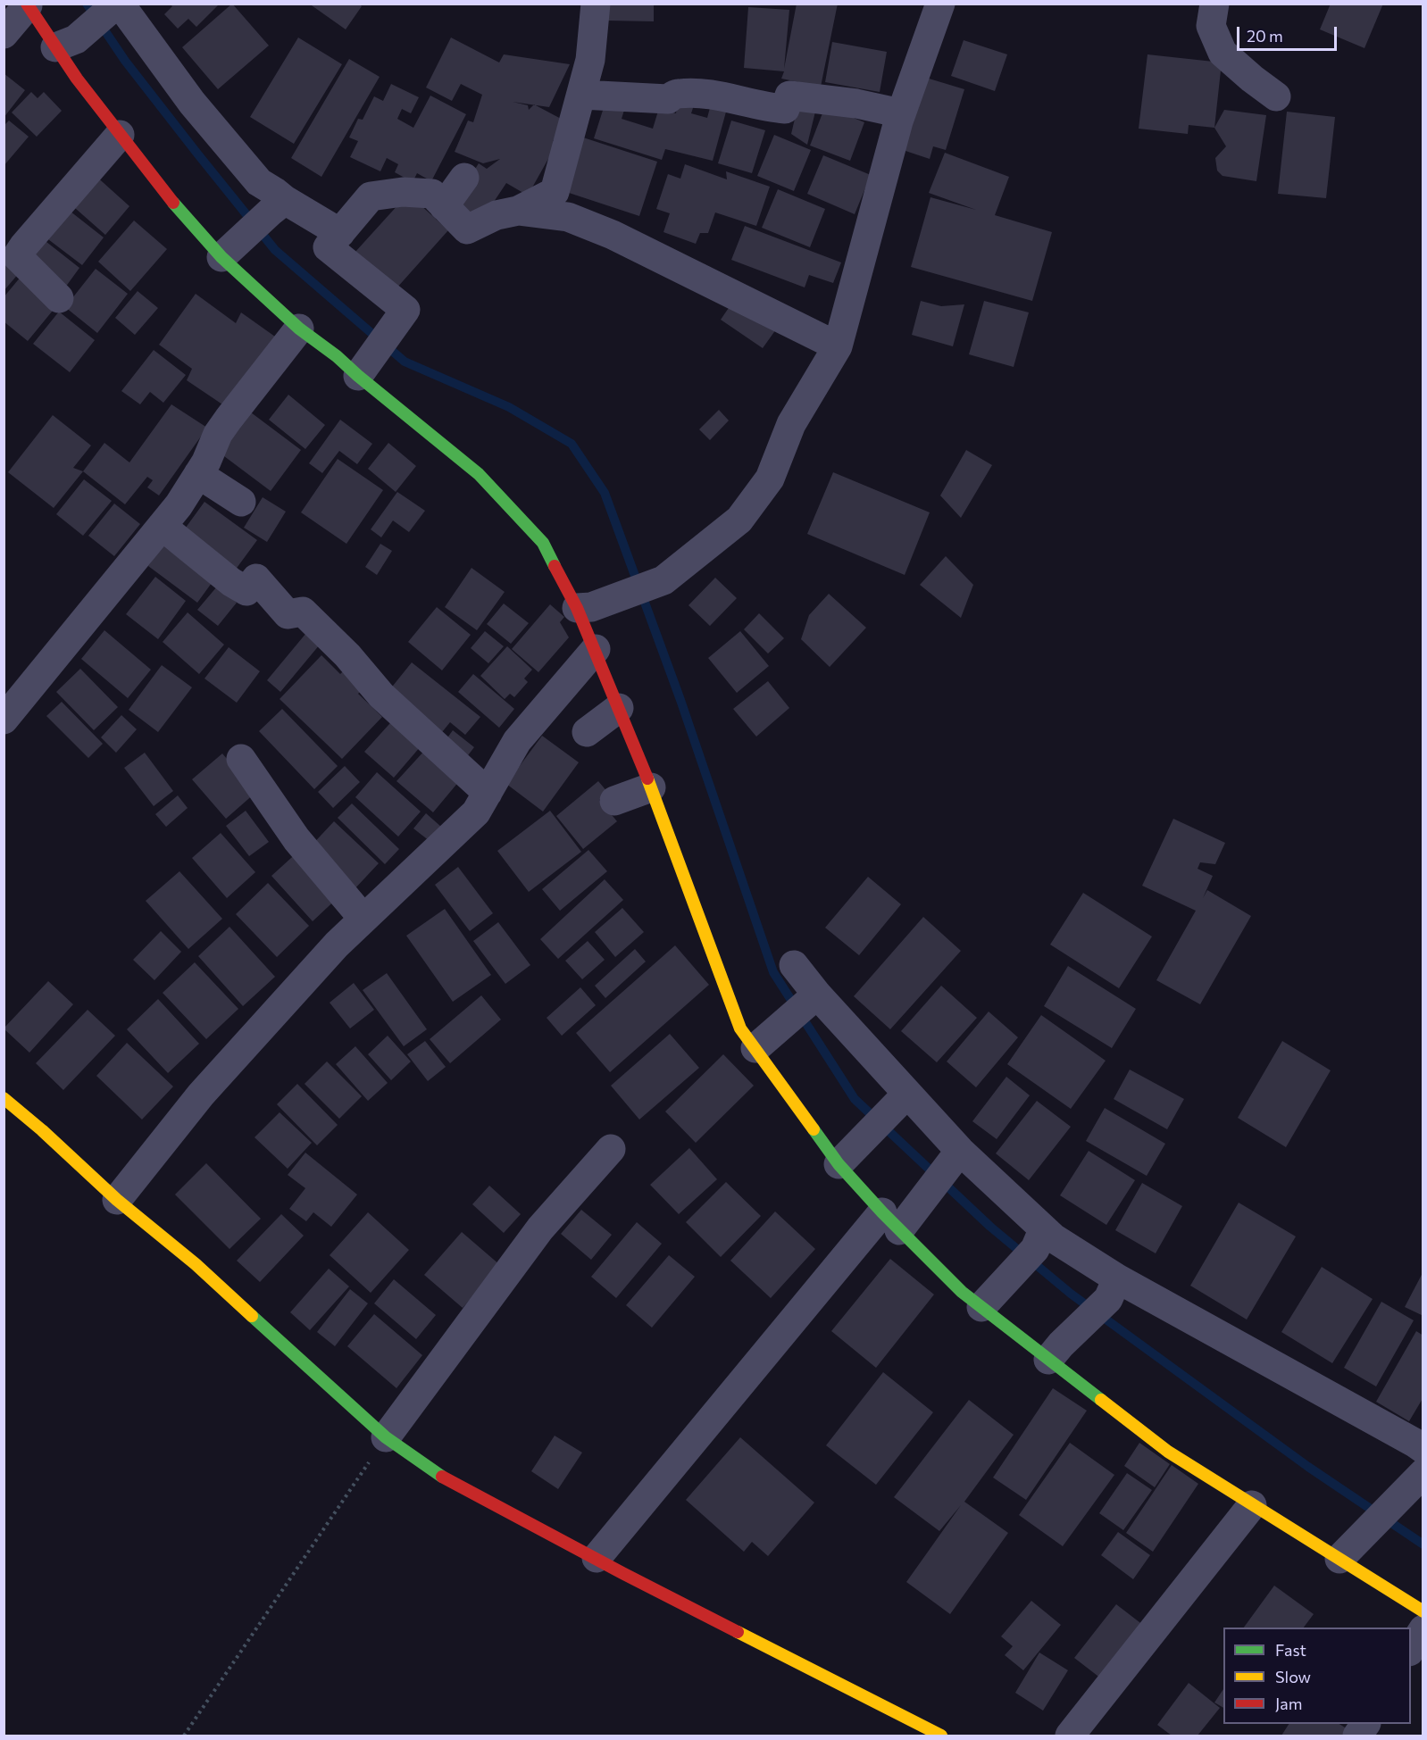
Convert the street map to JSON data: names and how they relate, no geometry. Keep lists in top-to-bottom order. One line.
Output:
{"legend":["Fast","Slow","Jam"],"scale_bar":"20 m"}
